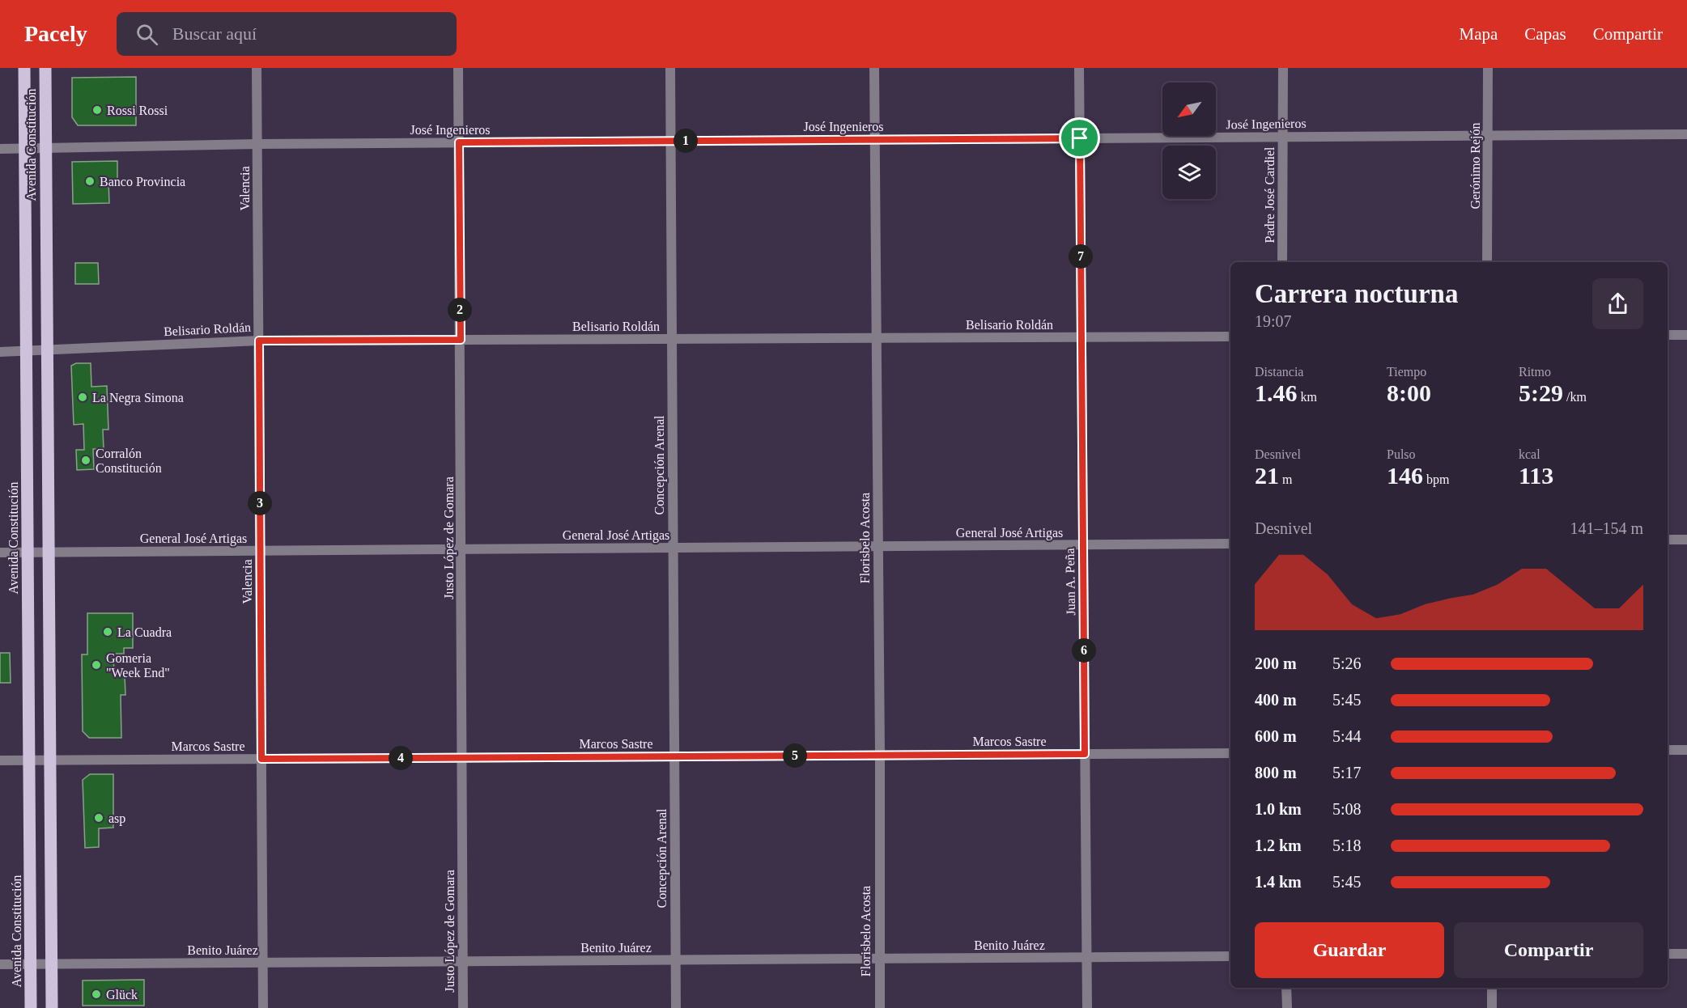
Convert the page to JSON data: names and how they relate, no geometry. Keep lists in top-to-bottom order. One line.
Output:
{"streets":{"main road":["Avenida Constitución"],"street":["José Ingenieros","Gerónimo Rejón","Valencia","Padre José Cardiel","Belisario Roldán","Concepción Arenal","General José Artigas","Justo López de Gomara","Florisbelo Acosta","Juan A. Peña","Marcos Sastre","Benito Juárez"]},"crossings":[["José Ingenieros","Avenida Constitución"],["José Ingenieros","Gerónimo Rejón"],["José Ingenieros","Valencia"],["José Ingenieros","Padre José Cardiel"],["José Ingenieros","Concepción Arenal"],["José Ingenieros","Justo López de Gomara"],["José Ingenieros","Florisbelo Acosta"],["José Ingenieros","Juan A. Peña"],["Avenida Constitución","Belisario Roldán"],["Avenida Constitución","General José Artigas"],["Avenida Constitución","Marcos Sastre"],["Avenida Constitución","Benito Juárez"],["Valencia","Belisario Roldán"],["Valencia","General José Artigas"],["Valencia","Marcos Sastre"],["Valencia","Benito Juárez"],["Belisario Roldán","Concepción Arenal"],["Belisario Roldán","Justo López de Gomara"],["Belisario Roldán","Florisbelo Acosta"],["Belisario Roldán","Juan A. Peña"],["Concepción Arenal","General José Artigas"],["Concepción Arenal","Marcos Sastre"],["Concepción Arenal","Benito Juárez"],["General José Artigas","Justo López de Gomara"],["General José Artigas","Florisbelo Acosta"],["General José Artigas","Juan A. Peña"],["Justo López de Gomara","Marcos Sastre"],["Justo López de Gomara","Benito Juárez"],["Florisbelo Acosta","Marcos Sastre"],["Florisbelo Acosta","Benito Juárez"],["Juan A. Peña","Marcos Sastre"],["Juan A. Peña","Benito Juárez"]],"places":["Rossi Rossi","Banco Provincia","La Negra Simona","Corralón Constitución","La Cuadra","Gomeria \"Week End\"","asp","Glück"],"north":"bottom left","page":{"header":"Pacely","search":"Buscar aquí","nav":["Mapa","Capas","Compartir"],"pins":["1","7","2","3","6","5","4"],"heading":["Carrera nocturna","19:07"],"stats":[["Distancia","1.46 km"],["Tiempo","8:00"],["Ritmo","5:29 /km"],["Desnivel","21 m"],["Pulso","146 bpm"],["kcal","113"]],"chart":["Desnivel","141–154 m"],"list":[{"name":"200 m","note":"5:26"},{"name":"400 m","note":"5:45"},{"name":"600 m","note":"5:44"},{"name":"800 m","note":"5:17"},{"name":"1.0 km","note":"5:08"},{"name":"1.2 km","note":"5:18"},{"name":"1.4 km","note":"5:45"}],"buttons":["Guardar","Compartir"]}}
